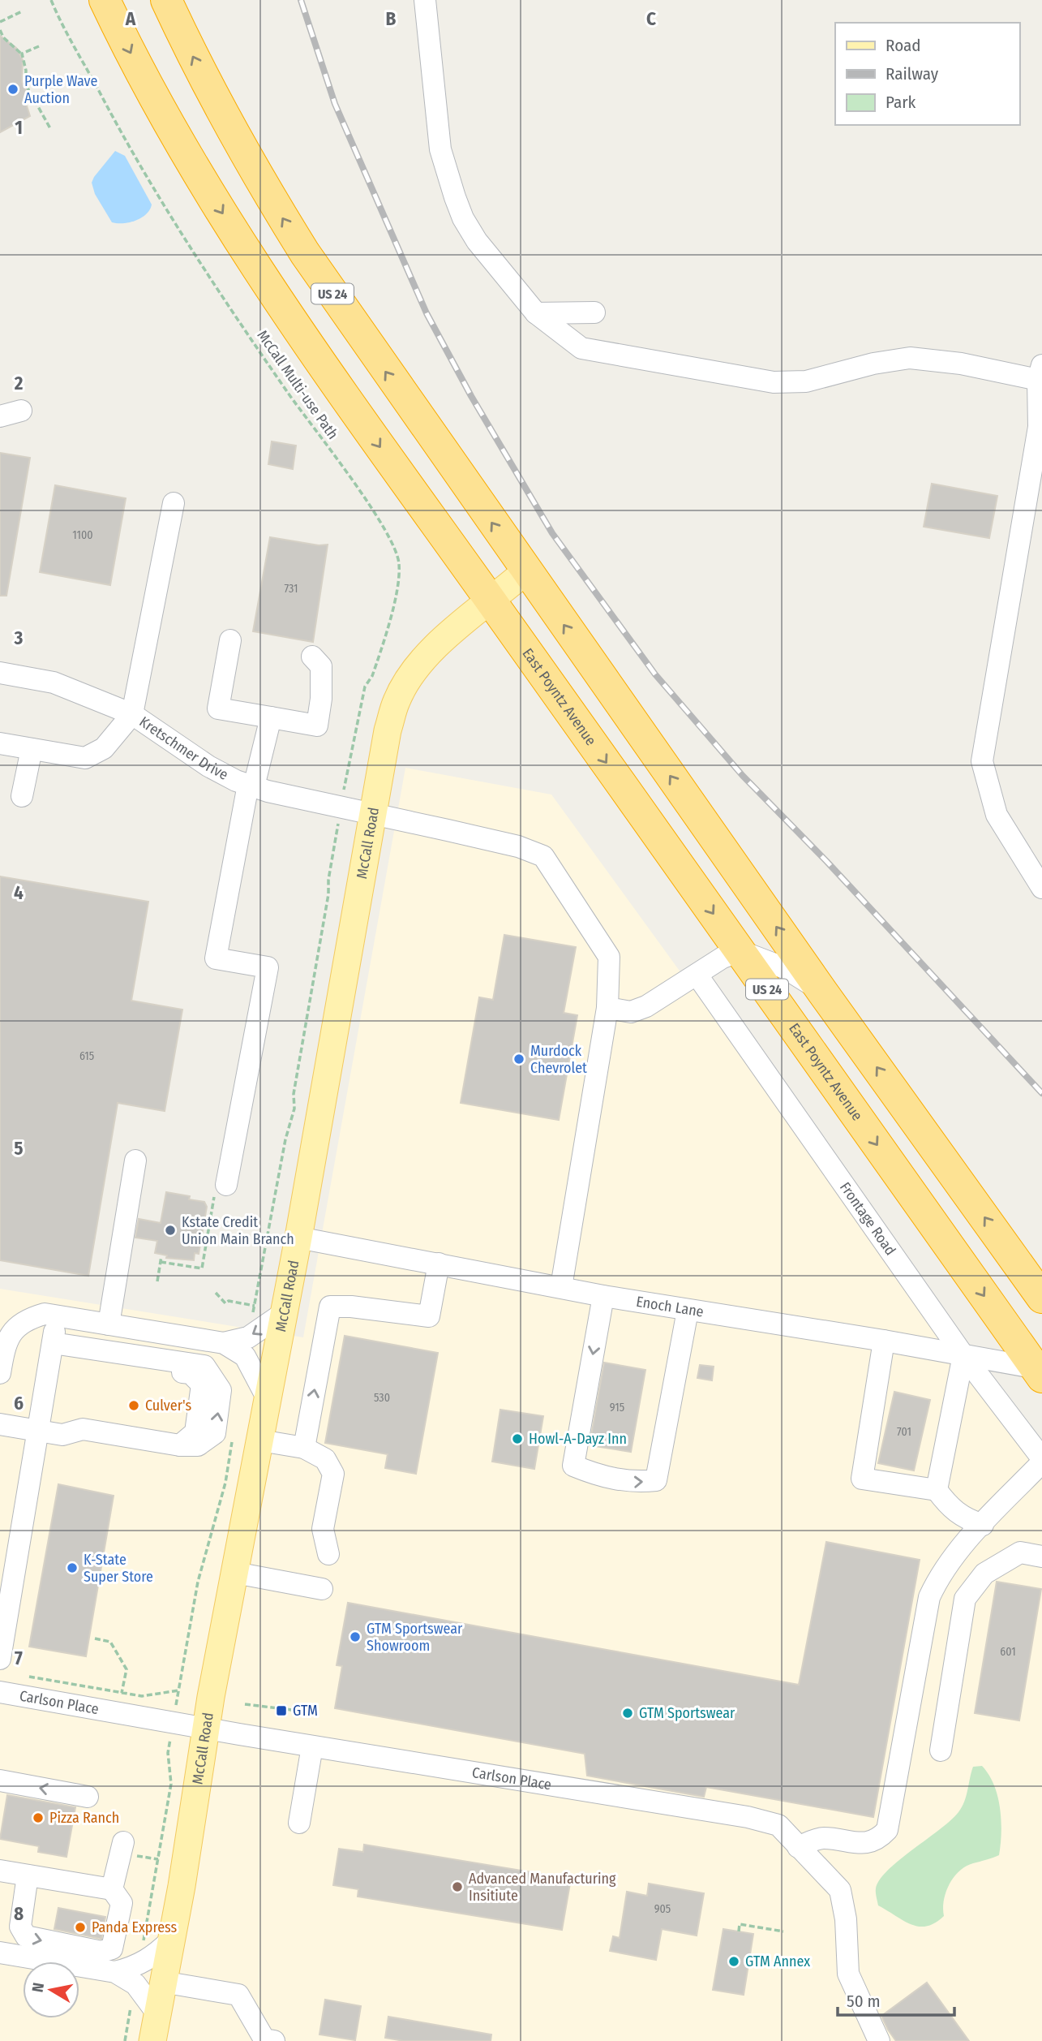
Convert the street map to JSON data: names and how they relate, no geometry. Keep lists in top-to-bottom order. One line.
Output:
{"streets":{"highway":["US 24","East Poyntz Avenue"],"main road":["McCall Road"],"street":["Kretschmer Drive","Frontage Road","Enoch Lane","Carlson Place"],"path":["McCall Multi-use Path"]},"crossings":[["US 24","East Poyntz Avenue"],["US 24","McCall Road"],["McCall Multi-use Path","Kretschmer Drive"],["East Poyntz Avenue","McCall Road"],["East Poyntz Avenue","Enoch Lane"],["Kretschmer Drive","McCall Road"],["Kretschmer Drive","Enoch Lane"],["McCall Road","Enoch Lane"],["McCall Road","Carlson Place"],["Frontage Road","Enoch Lane"]],"places":{"other":["Purple Wave Auction","Murdock Chevrolet","Kstate Credit Union Main Branch","Culver's","Howl-A-Dayz Inn","K-State Super Store","GTM Sportswear Showroom","GTM Sportswear","Pizza Ranch","Advanced Manufacturing Insitiute","Panda Express","GTM Annex"],"transit":["GTM"]},"house_numbers":["1100","731","615","530","915","701","601","905"],"legend":["Road","Railway","Park"],"scale_bar":"50 m","north":"left","grid":{"columns":["A","B","C"],"rows":["1","2","3","4","5","6","7","8"]}}
